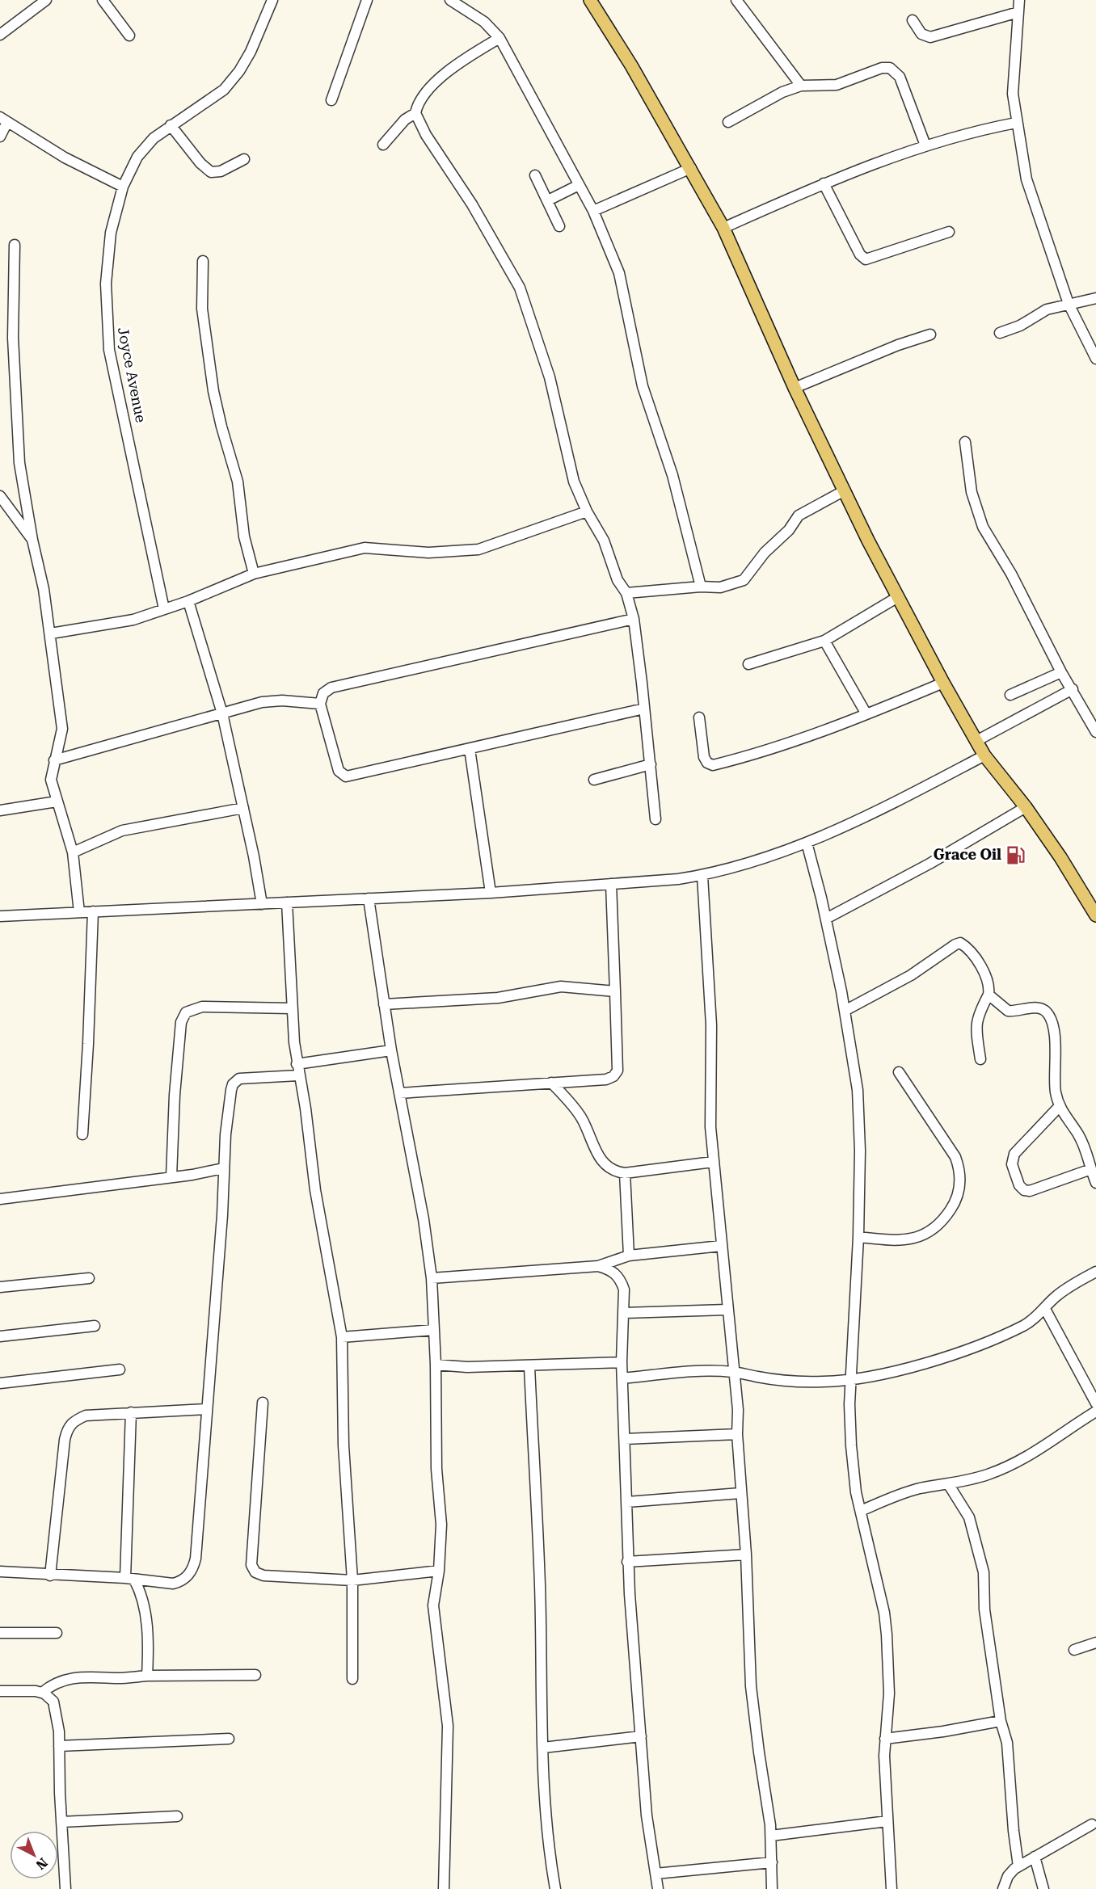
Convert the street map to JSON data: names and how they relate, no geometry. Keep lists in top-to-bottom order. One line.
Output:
{"streets":{"street":["Joyce Avenue"]},"places":{"fuel station":["Grace Oil"]},"north":"bottom right"}
